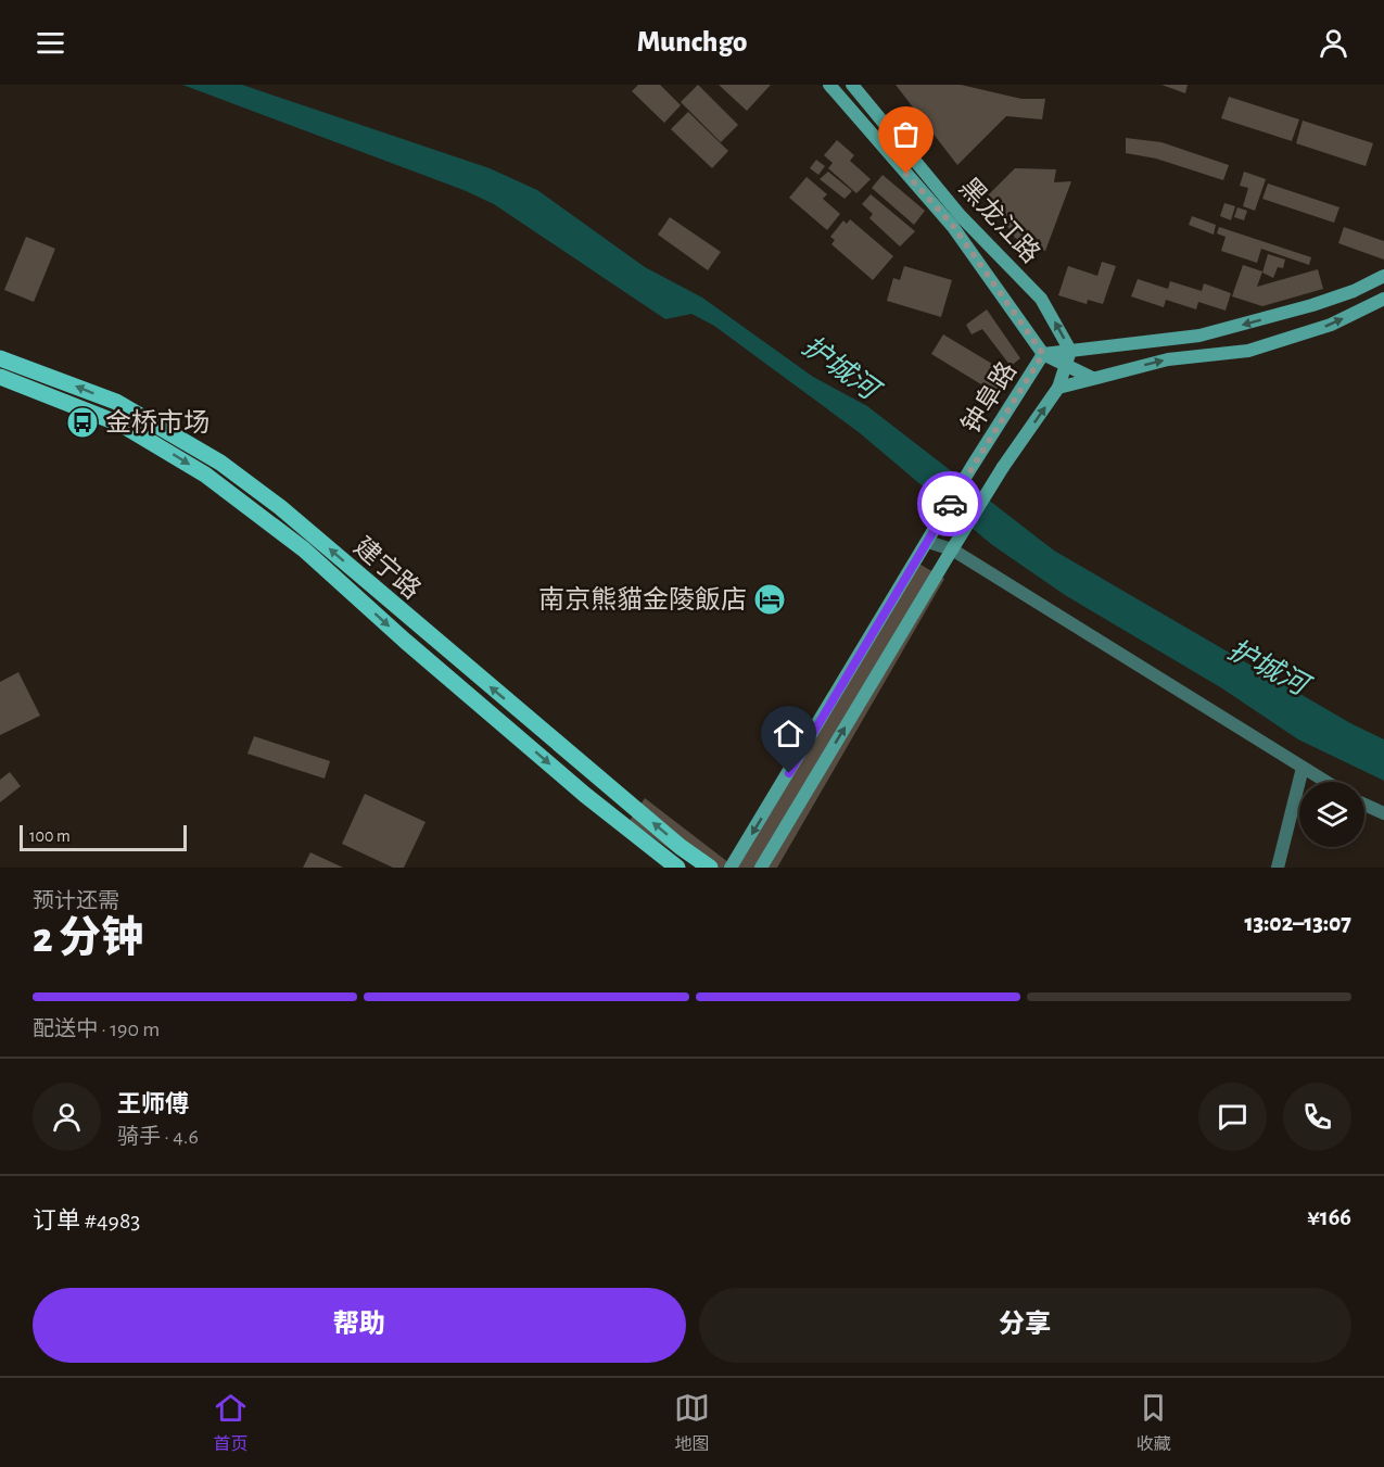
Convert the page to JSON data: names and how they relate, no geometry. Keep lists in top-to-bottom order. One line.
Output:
{"streets":{"main road":["黑龙江路","钟阜路","建宁路"]},"crossings":[["黑龙江路","钟阜路"]],"water":["护城河"],"places":{"bus stop":["金桥市场"],"hotel":["南京熊貓金陵飯店"]},"scale_bar":"100 m","page":{"header":"Munchgo","scale":"100 m","heading":["2 分钟","预计还需","13:02–13:07"],"panel":["王师傅","骑手 · 4.6","订单 #4983","¥166"],"bar":"配送中 · 190 m","buttons":["帮助","分享"],"tabs":["首页","地图","收藏"]}}
